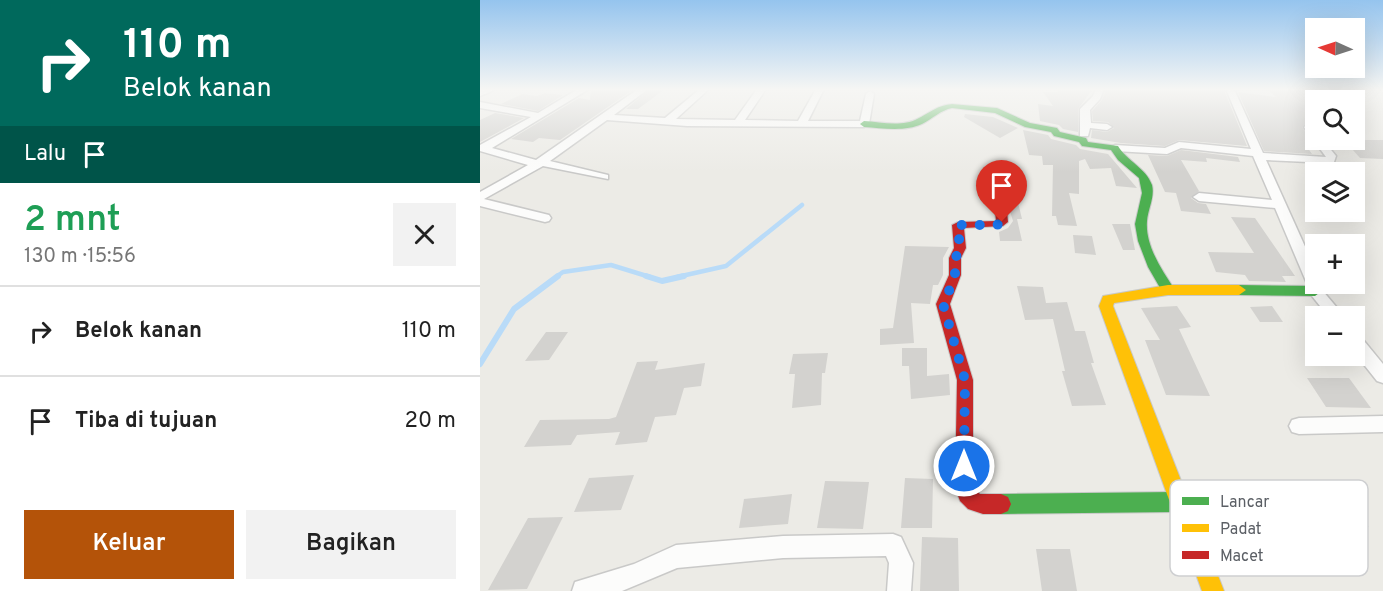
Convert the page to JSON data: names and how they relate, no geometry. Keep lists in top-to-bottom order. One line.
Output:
{"legend":["Lancar","Padat","Macet"],"north":"left","page":{"turn":["110 m","Belok kanan"],"map_buttons":["+","−"],"then":"Lalu","heading":["2 mnt","130 m · 15:56"],"list":[{"name":"Belok kanan","value":"110 m"},{"name":"Tiba di tujuan","value":"20 m"}],"buttons":["Keluar","Bagikan"]}}
